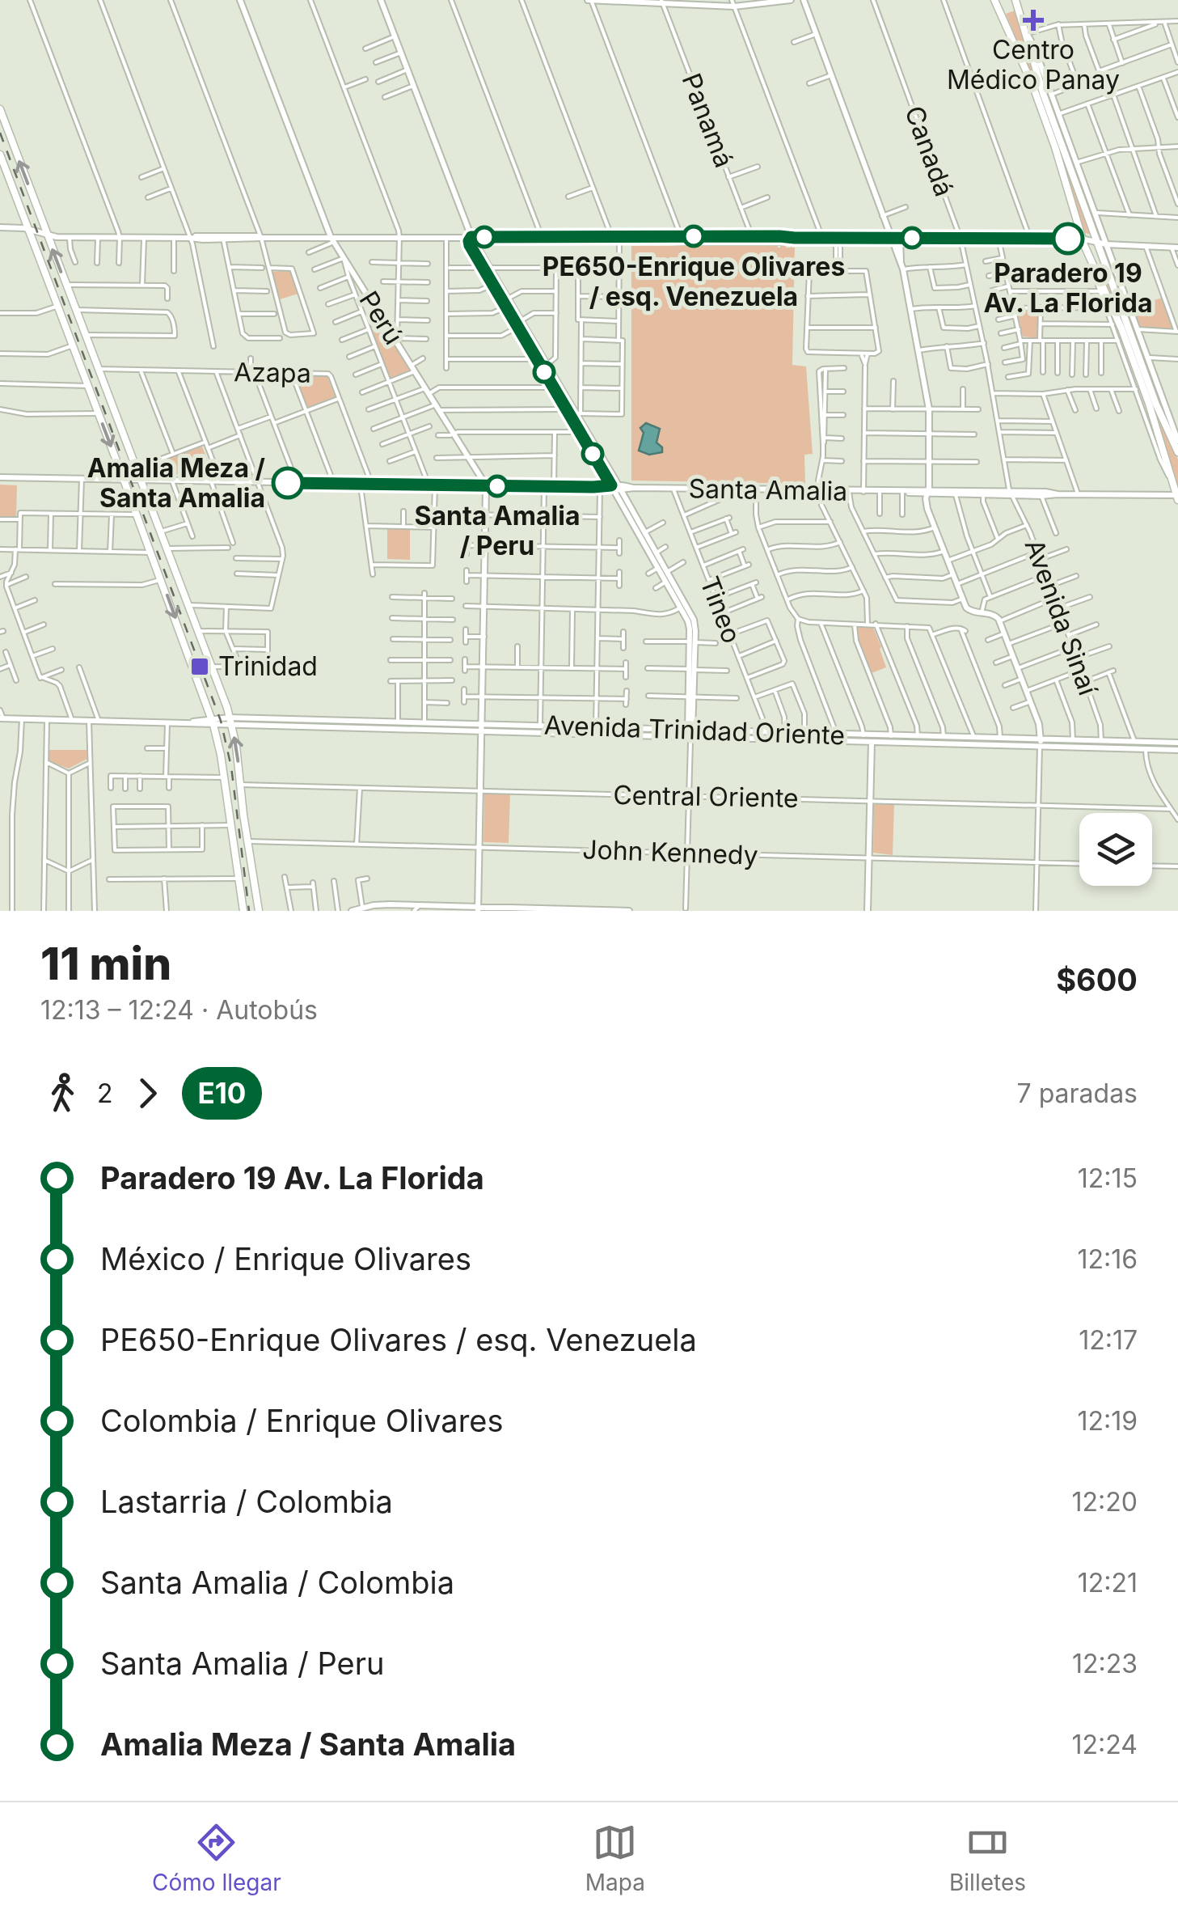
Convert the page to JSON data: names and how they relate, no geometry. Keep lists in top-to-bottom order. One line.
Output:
{"streets":{"main road":["Perú","Santa Amalia","Avenida Trinidad Oriente"],"street":["Panamá","Canadá","Azapa","Tineo","Avenida Sinaí","Central Oriente","John Kennedy"]},"crossings":[["Canadá","Santa Amalia"],["Canadá","Avenida Sinaí"],["Perú","Santa Amalia"],["Perú","Avenida Trinidad Oriente"],["Perú","Central Oriente"],["Perú","John Kennedy"],["Azapa","Santa Amalia"],["Santa Amalia","Tineo"],["Santa Amalia","Avenida Sinaí"],["Tineo","Avenida Trinidad Oriente"],["Avenida Sinaí","Avenida Trinidad Oriente"]],"places":{"health":["Centro Médico Panay"],"other":["PE650-Enrique Olivares / esq. Venezuela","Paradero 19 Av. La Florida","Amalia Meza / Santa Amalia","Santa Amalia / Peru"],"transit":["Trinidad"]},"lines":["bus line E10"],"page":{"heading":["11 min","12:13 – 12:24 · Autobús","$600"],"legs":["2","E10","7 paradas"],"list":[{"name":"Paradero 19 Av. La Florida","value":"12:15"},{"name":"México / Enrique Olivares","value":"12:16"},{"name":"PE650-Enrique Olivares / esq. Venezuela","value":"12:17"},{"name":"Colombia / Enrique Olivares","value":"12:19"},{"name":"Lastarria / Colombia","value":"12:20"},{"name":"Santa Amalia / Colombia","value":"12:21"},{"name":"Santa Amalia / Peru","value":"12:23"},{"name":"Amalia Meza / Santa Amalia","value":"12:24"}],"tabs":["Cómo llegar","Mapa","Billetes"]}}
